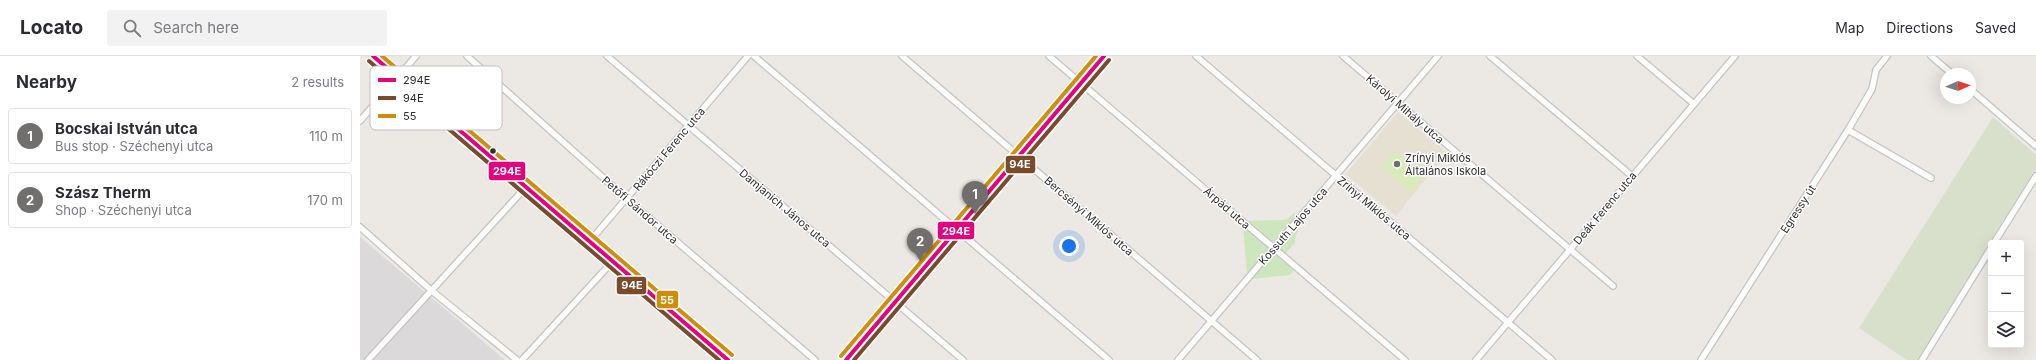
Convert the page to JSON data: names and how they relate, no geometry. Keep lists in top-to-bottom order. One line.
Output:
{"streets":{"street":["Károlyi Mihály utca","Rákóczi Ferenc utca","Damjanich János utca","Árpád utca","Zrínyi Miklós utca","Deák Ferenc utca","Egressy út","Petőfi Sándor utca","Bercsényi Miklós utca","Kossuth Lajos utca"]},"crossings":[["Károlyi Mihály utca","Deák Ferenc utca"],["Károlyi Mihály utca","Kossuth Lajos utca"],["Rákóczi Ferenc utca","Damjanich János utca"],["Rákóczi Ferenc utca","Petőfi Sándor utca"],["Árpád utca","Kossuth Lajos utca"],["Zrínyi Miklós utca","Deák Ferenc utca"],["Zrínyi Miklós utca","Kossuth Lajos utca"],["Bercsényi Miklós utca","Kossuth Lajos utca"]],"places":["Zrínyi Miklós Általános Iskola"],"lines":["transit line 294E","transit line 55","transit line 94E"],"legend":["294E","94E","55"],"north":"right","page":{"header":"Locato","search":"Search here","nav":["Map","Directions","Saved"],"heading":["Nearby","2 results"],"list":[{"mark":"1","name":"Bocskai István utca","note":"Bus stop · Széchenyi utca","value":"110 m"},{"mark":"2","name":"Szász Therm","note":"Shop · Széchenyi utca","value":"170 m"}],"pins":["1","2"],"map_buttons":["+","−"]}}
